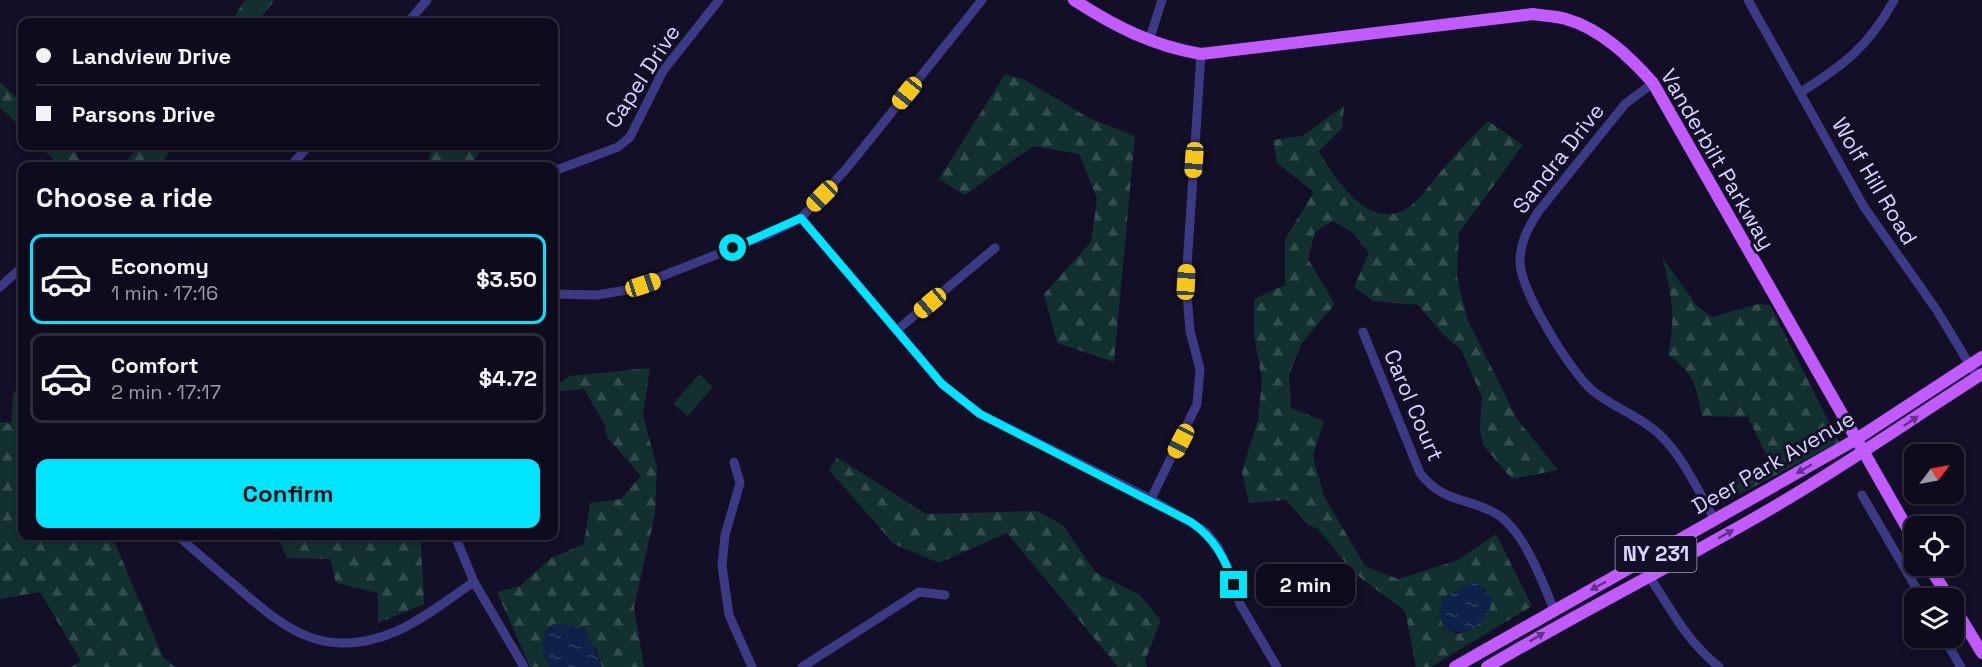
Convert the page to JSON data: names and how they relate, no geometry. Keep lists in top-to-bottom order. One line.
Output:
{"streets":{"main road":["Vanderbilt Parkway","Deer Park Avenue","NY 231"],"street":["Capel Drive","Sandra Drive","Wolf Hill Road","Carol Court"]},"crossings":[["Sandra Drive","Vanderbilt Parkway"],["Sandra Drive","Deer Park Avenue"],["Vanderbilt Parkway","Deer Park Avenue"],["Wolf Hill Road","Deer Park Avenue"],["Carol Court","Deer Park Avenue"]],"north":"top right","page":{"banner":["Landview Drive","Parsons Drive"],"heading":"Choose a ride","list":[{"name":"Economy","note":"1 min · 17:16","value":"$3.50"},{"name":"Comfort","note":"2 min · 17:17","value":"$4.72"}],"buttons":"Confirm","bubble":"2 min"}}
